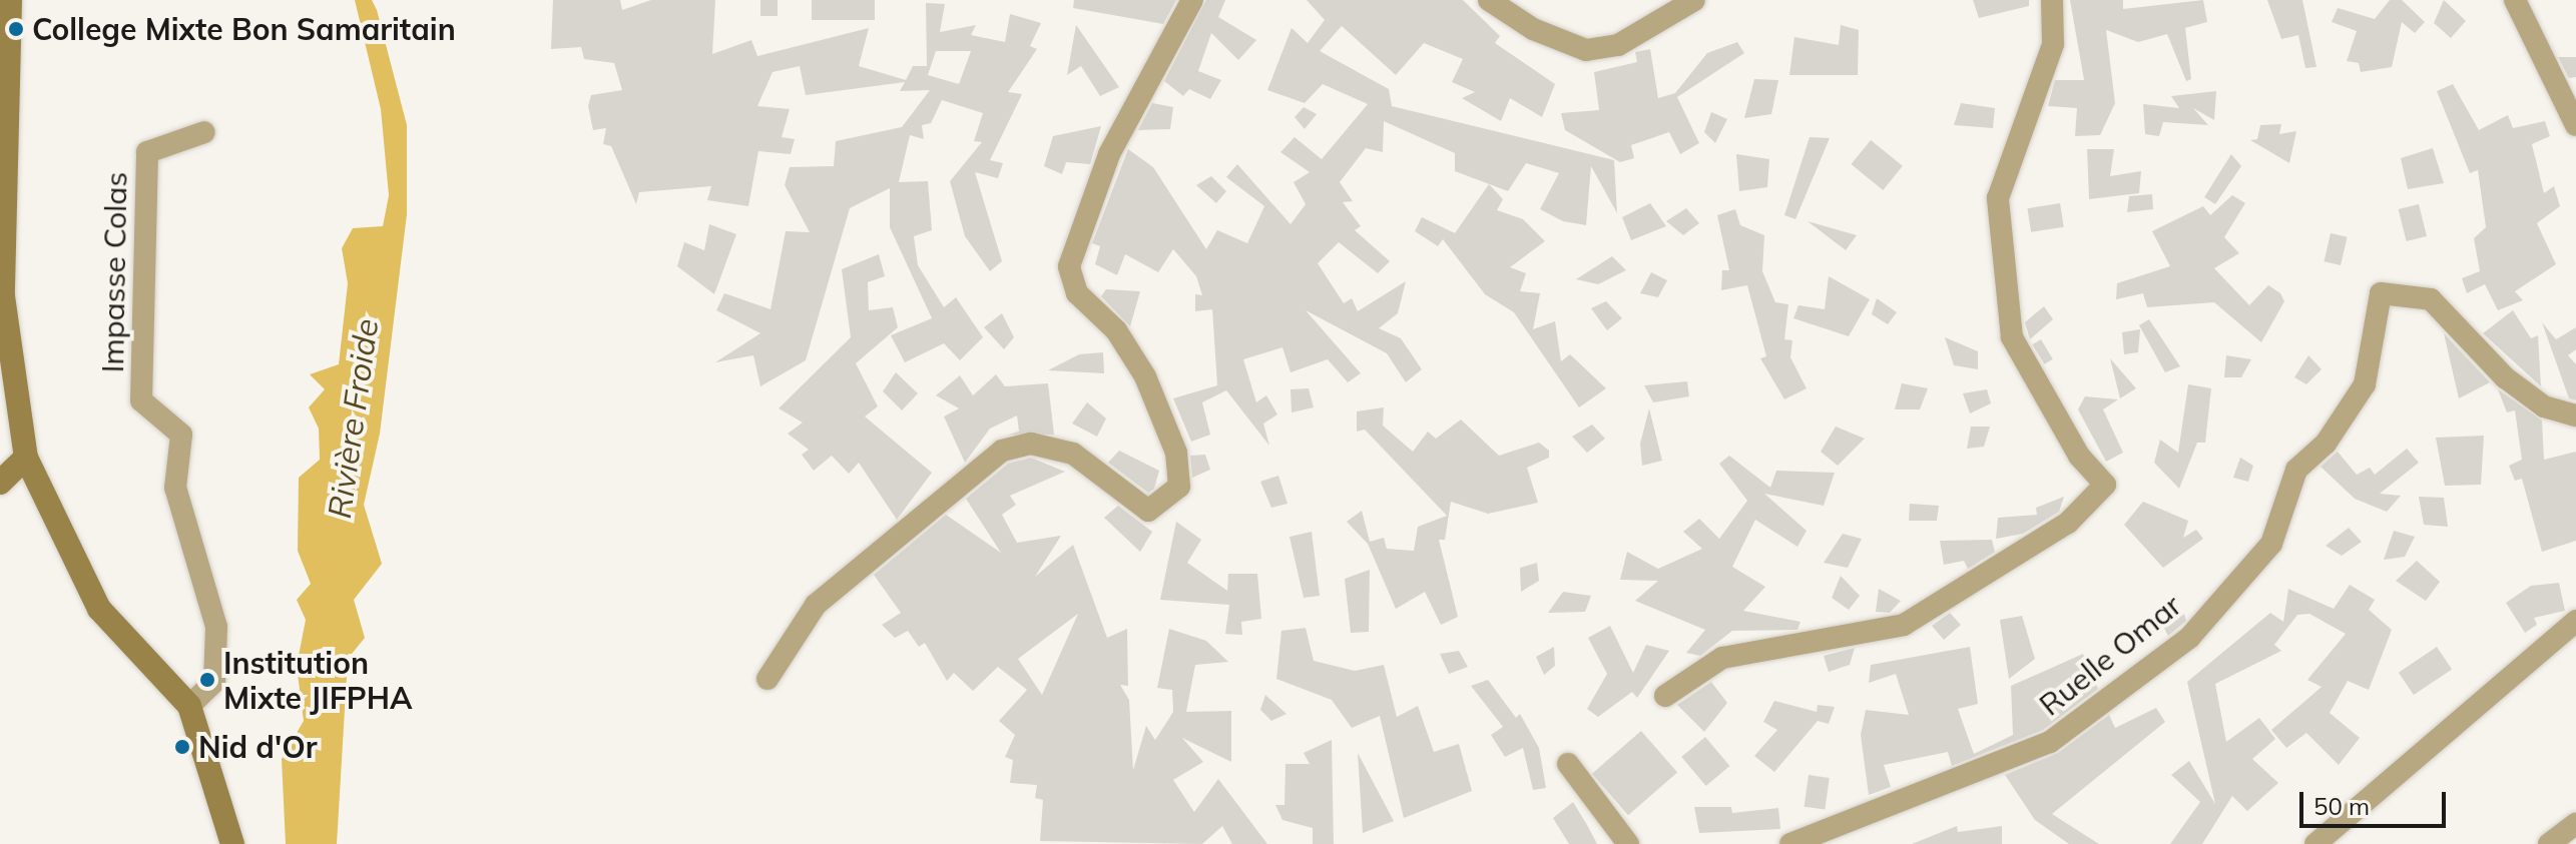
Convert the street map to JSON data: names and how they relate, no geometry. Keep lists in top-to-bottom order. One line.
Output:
{"streets":{"street":["Impasse Colas","Ruelle Omar"]},"water":["Rivière Froide"],"places":["College Mixte Bon Samaritain","Institution Mixte JIFPHA","Nid d'Or"],"scale_bar":"50 m"}
